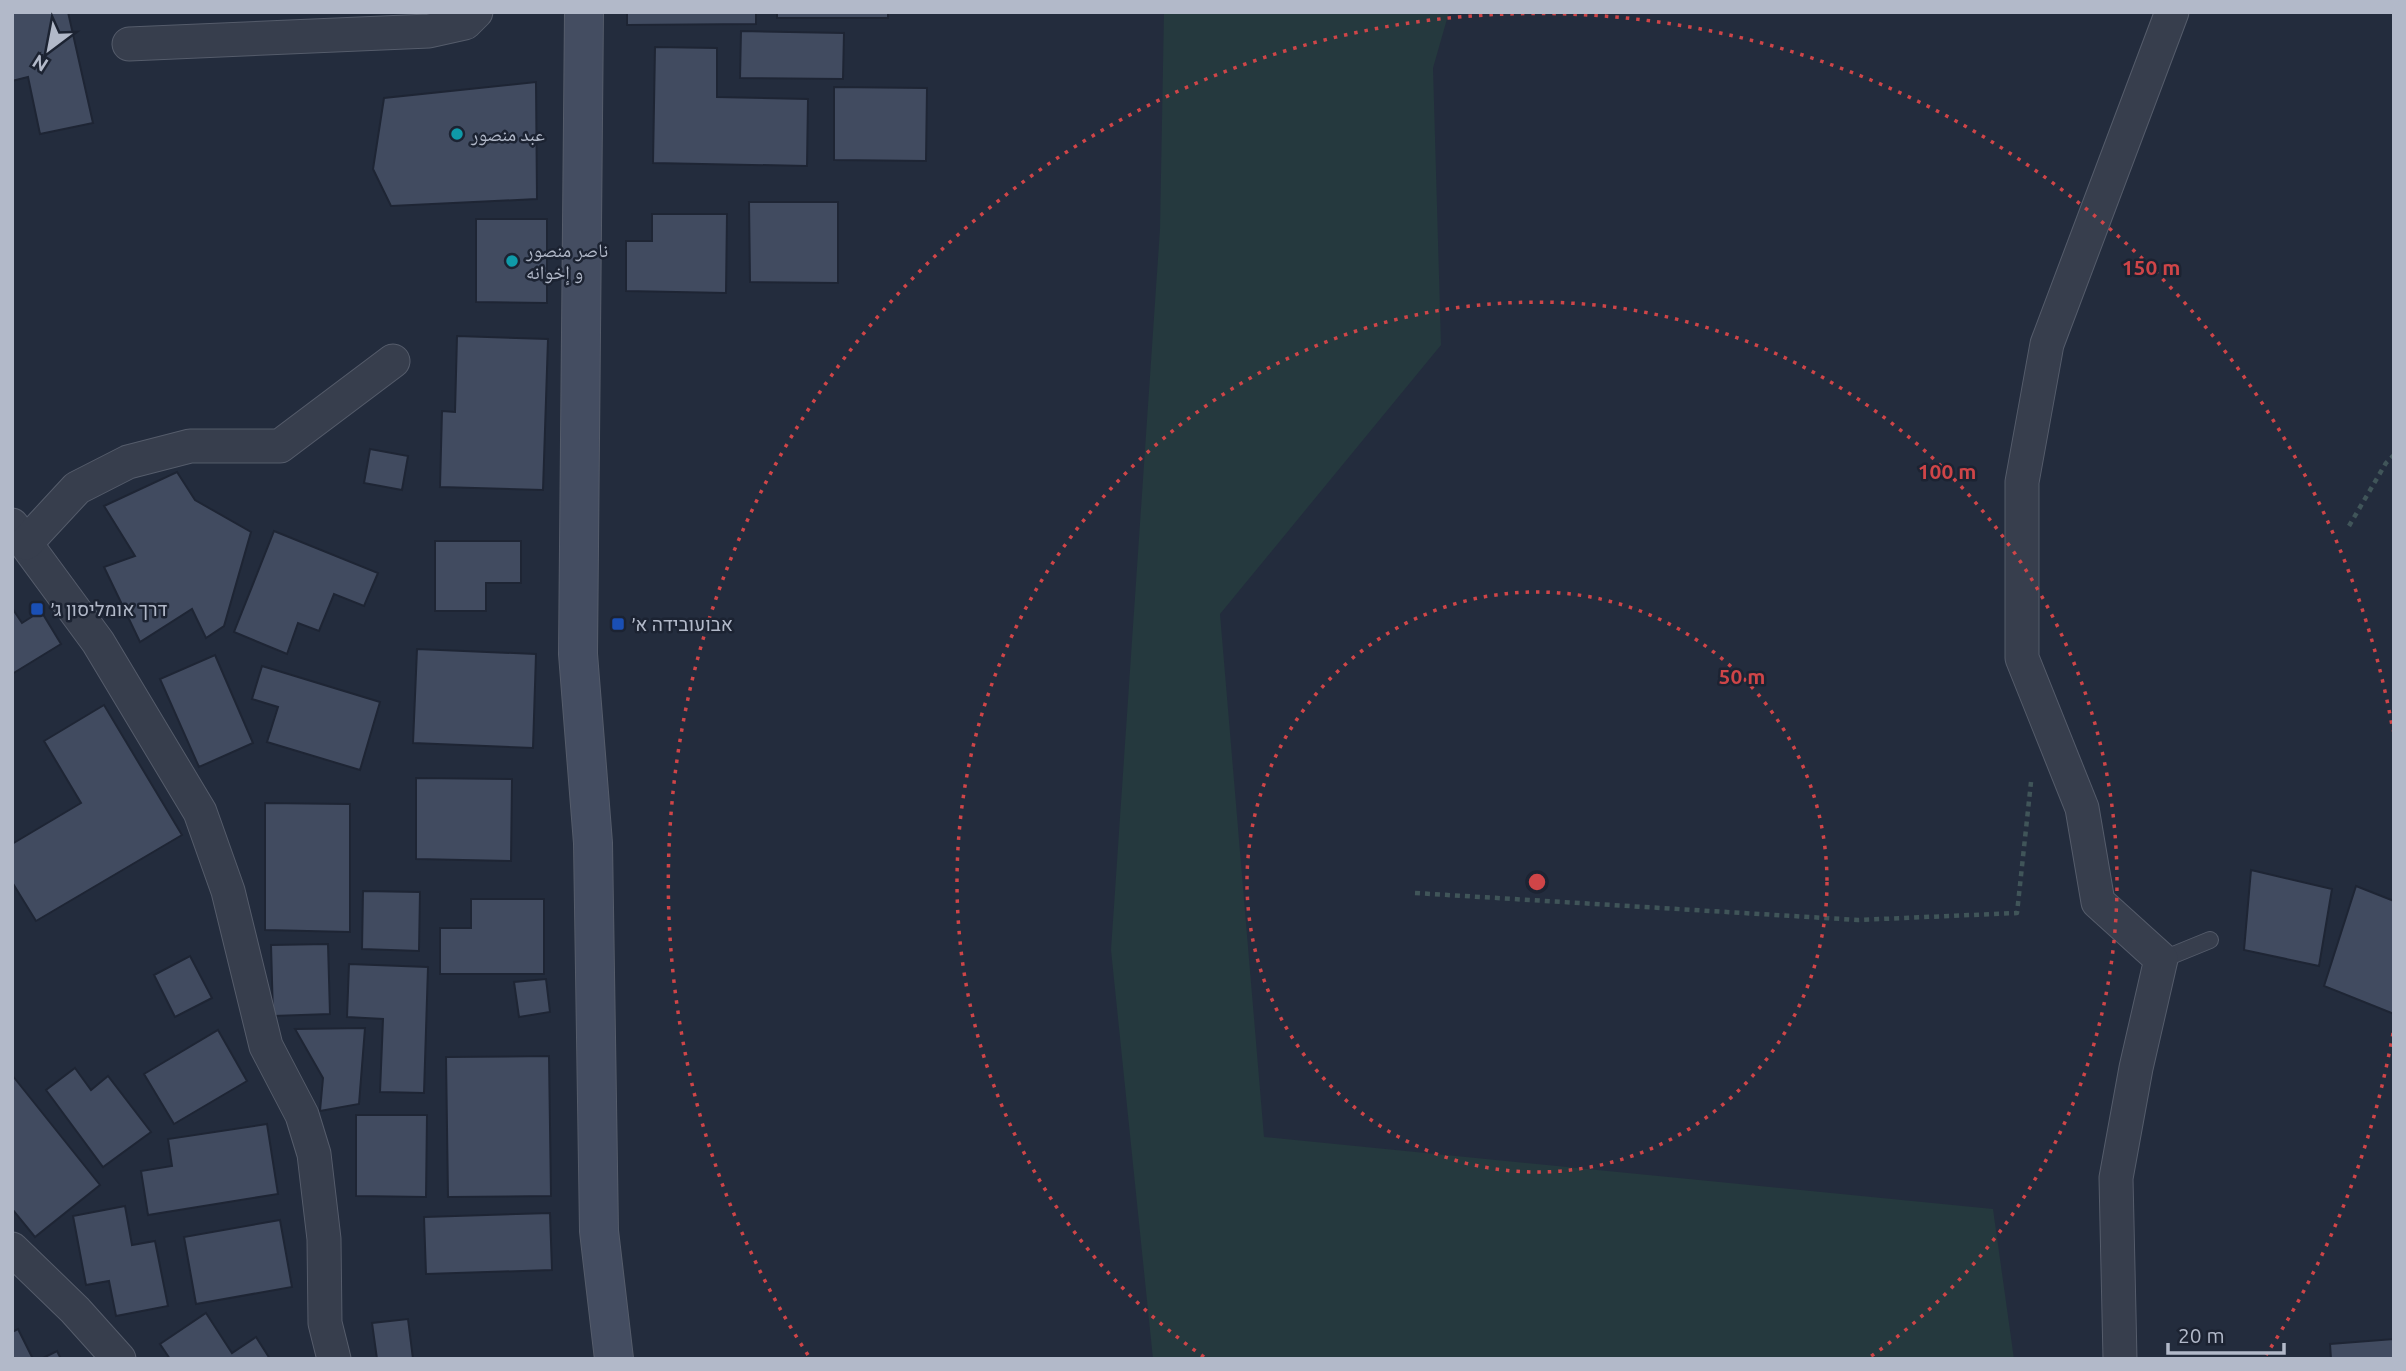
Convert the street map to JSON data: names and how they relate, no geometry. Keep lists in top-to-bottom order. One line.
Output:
{"places":{"other":["عبد منصور","ناصر منصور و إخوانه"],"transit":["דרך אומליסון ג׳","אבועובידה א׳"]},"scale_bar":"20 m","north":"bottom left","rings":["150 m","100 m","50 m"]}
